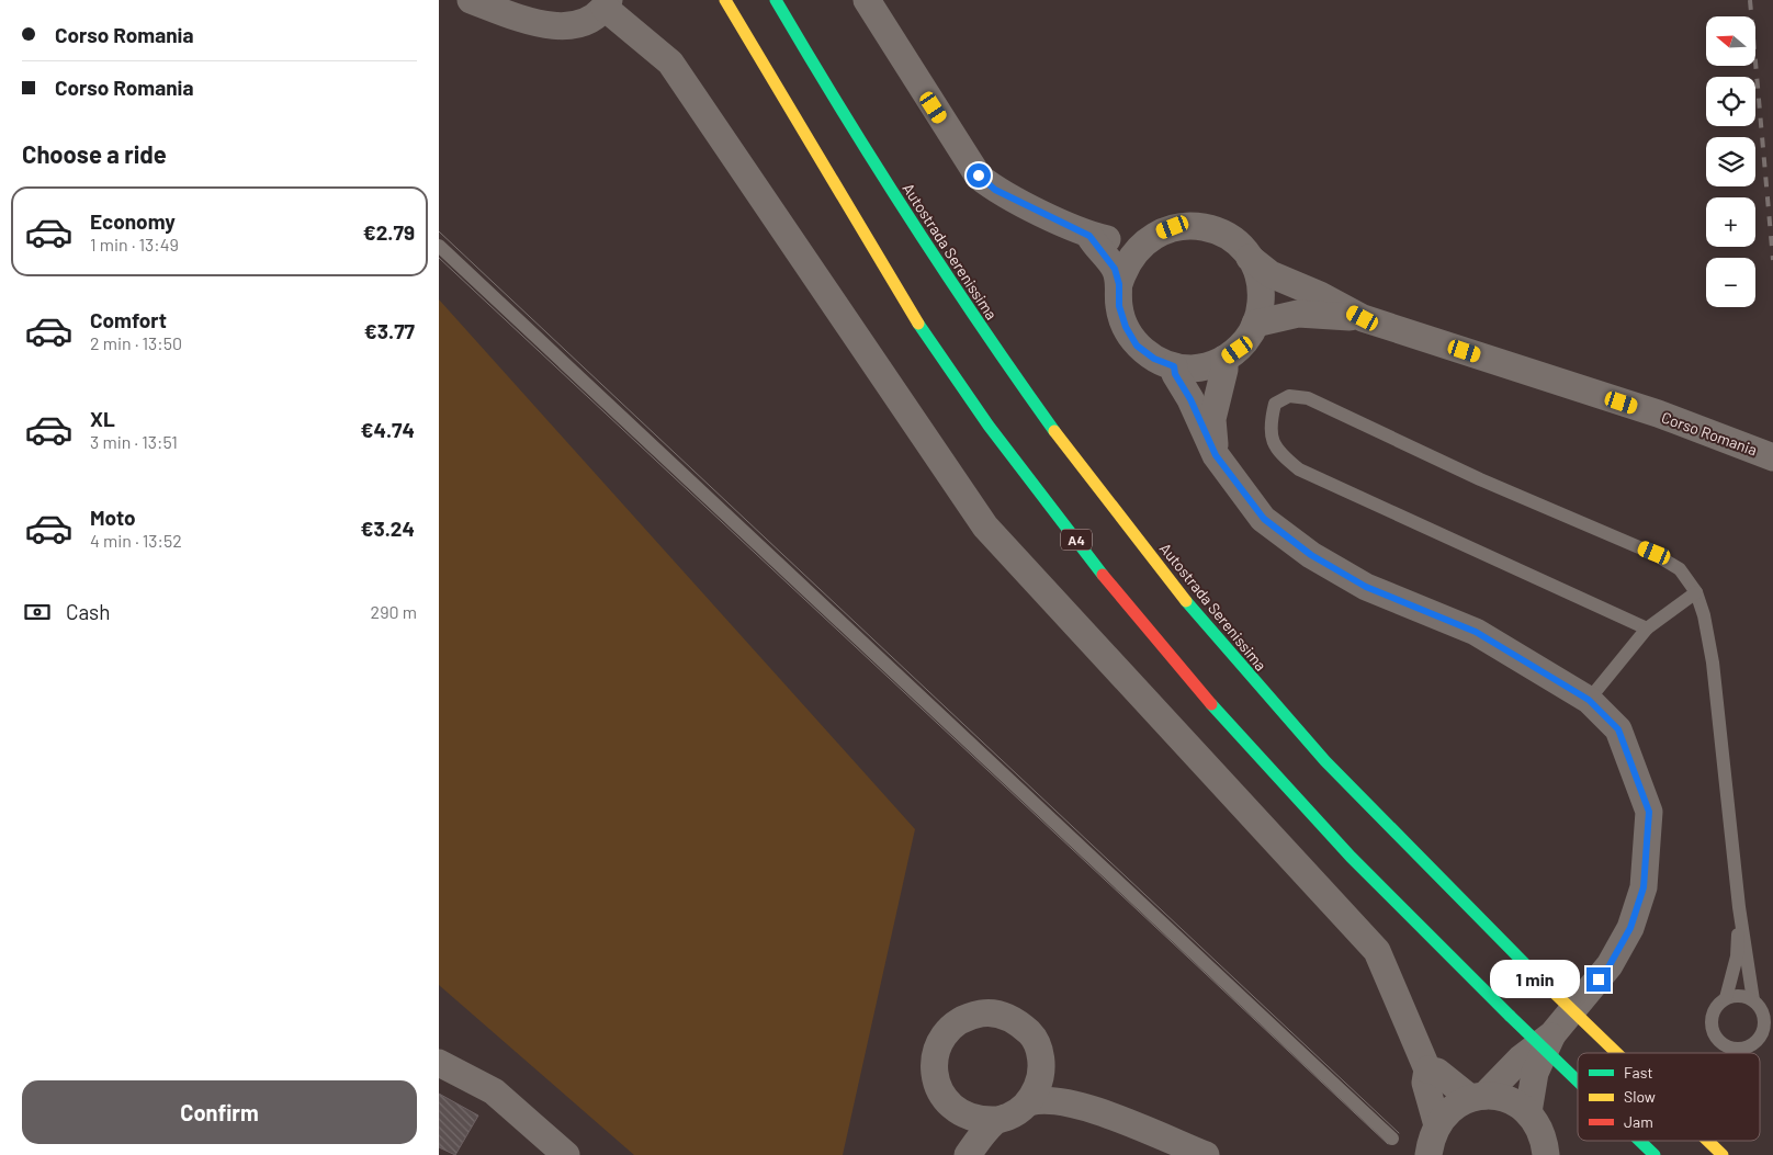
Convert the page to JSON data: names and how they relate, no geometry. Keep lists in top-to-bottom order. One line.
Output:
{"streets":{"highway":["Autostrada Serenissima","A4"],"street":["Corso Romania"]},"legend":["Fast","Slow","Jam"],"north":"left","page":{"banner":["Corso Romania","Corso Romania"],"map_buttons":["+","−"],"heading":"Choose a ride","list":[{"name":"Economy","note":"1 min · 13:49","value":"€2.79"},{"name":"Comfort","note":"2 min · 13:50","value":"€3.77"},{"name":"XL","note":"3 min · 13:51","value":"€4.74"},{"name":"Moto","note":"4 min · 13:52","value":"€3.24"}],"pay":["Cash","290 m"],"bubble":"1 min","buttons":"Confirm"}}
